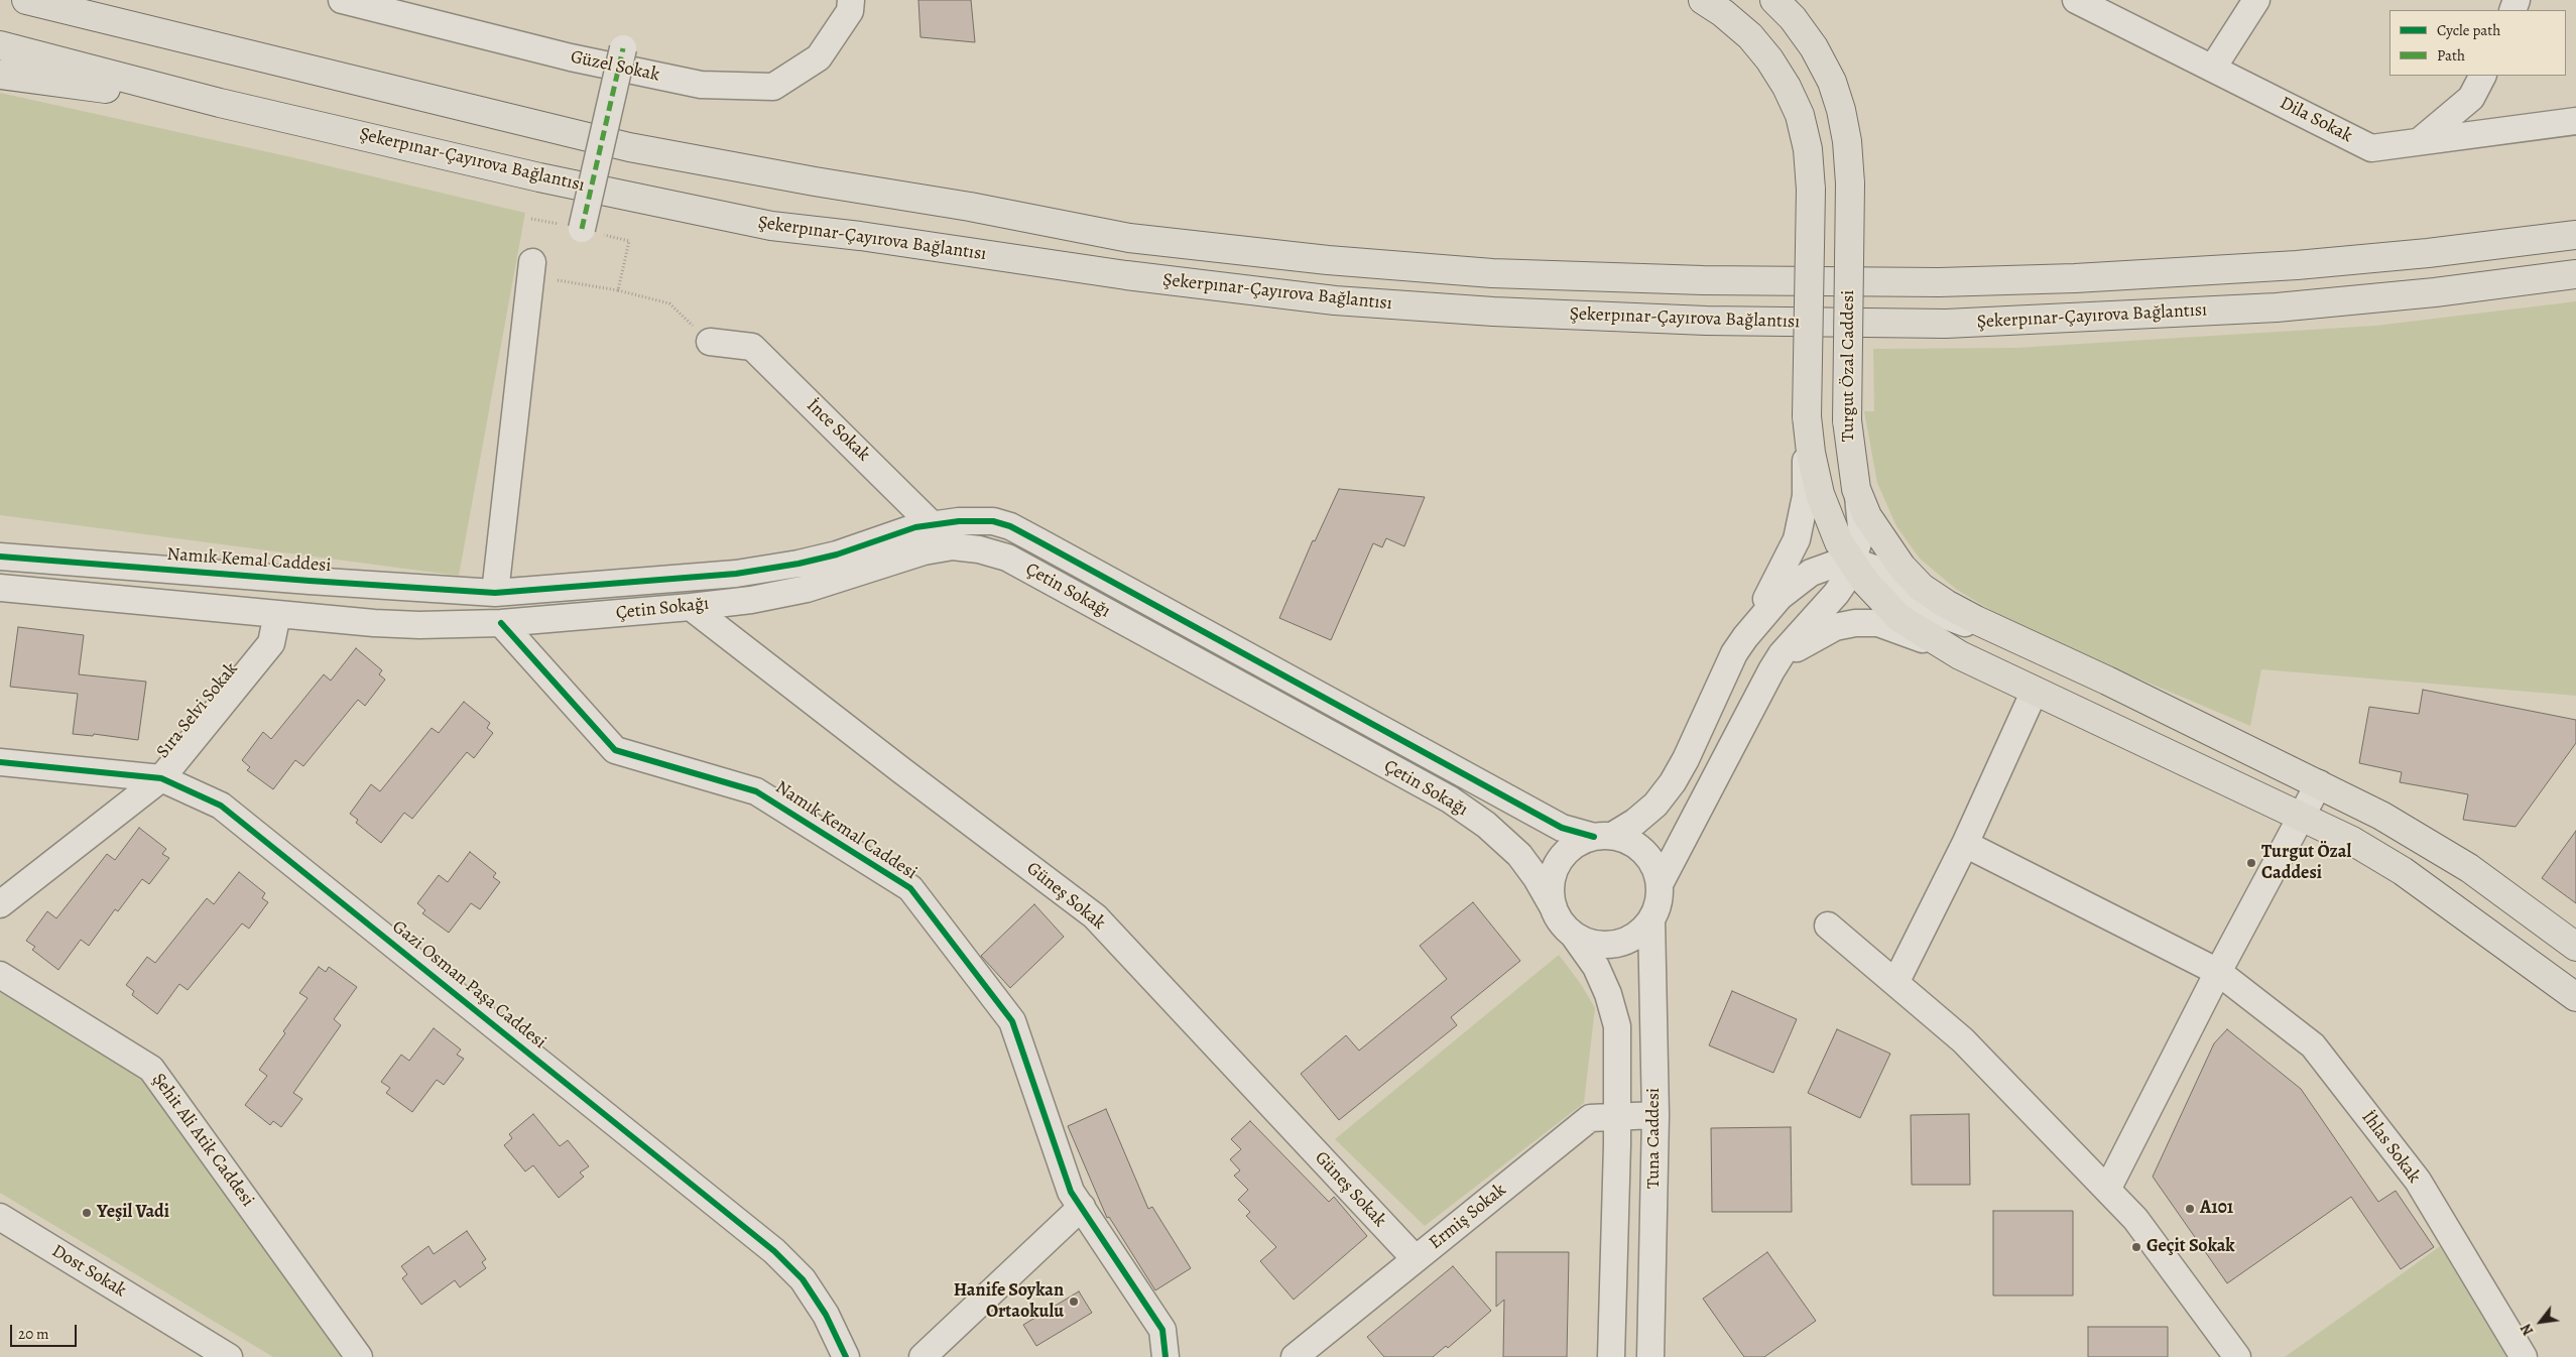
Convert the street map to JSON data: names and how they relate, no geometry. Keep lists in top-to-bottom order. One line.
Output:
{"streets":{"main road":["Şekerpınar-Çayırova Bağlantısı","Turgut Özal Caddesi"],"street":["Güzel Sokak","Dila Sokak","İnce Sokak","Namık Kemal Caddesi","Çetin Sokağı","Sıra Selvi Sokak","Güneş Sokak","Gazi Osman Paşa Caddesi","Tuna Caddesi","Şehit Ali Atik Caddesi","İhlas Sokak","Ermiş Sokak","Dost Sokak"]},"crossings":[["İnce Sokak","Namık Kemal Caddesi"],["İnce Sokak","Çetin Sokağı"],["Namık Kemal Caddesi","Çetin Sokağı"],["Namık Kemal Caddesi","Tuna Caddesi"],["Çetin Sokağı","Güneş Sokak"],["Çetin Sokağı","Tuna Caddesi"],["Sıra Selvi Sokak","Gazi Osman Paşa Caddesi"],["Güneş Sokak","Ermiş Sokak"],["Tuna Caddesi","Ermiş Sokak"]],"places":["Turgut Özal Caddesi","A101","Yeşil Vadi","Geçit Sokak","Hanife Soykan Ortaokulu"],"legend":["Cycle path","Path"],"scale_bar":"20 m","north":"bottom left"}
